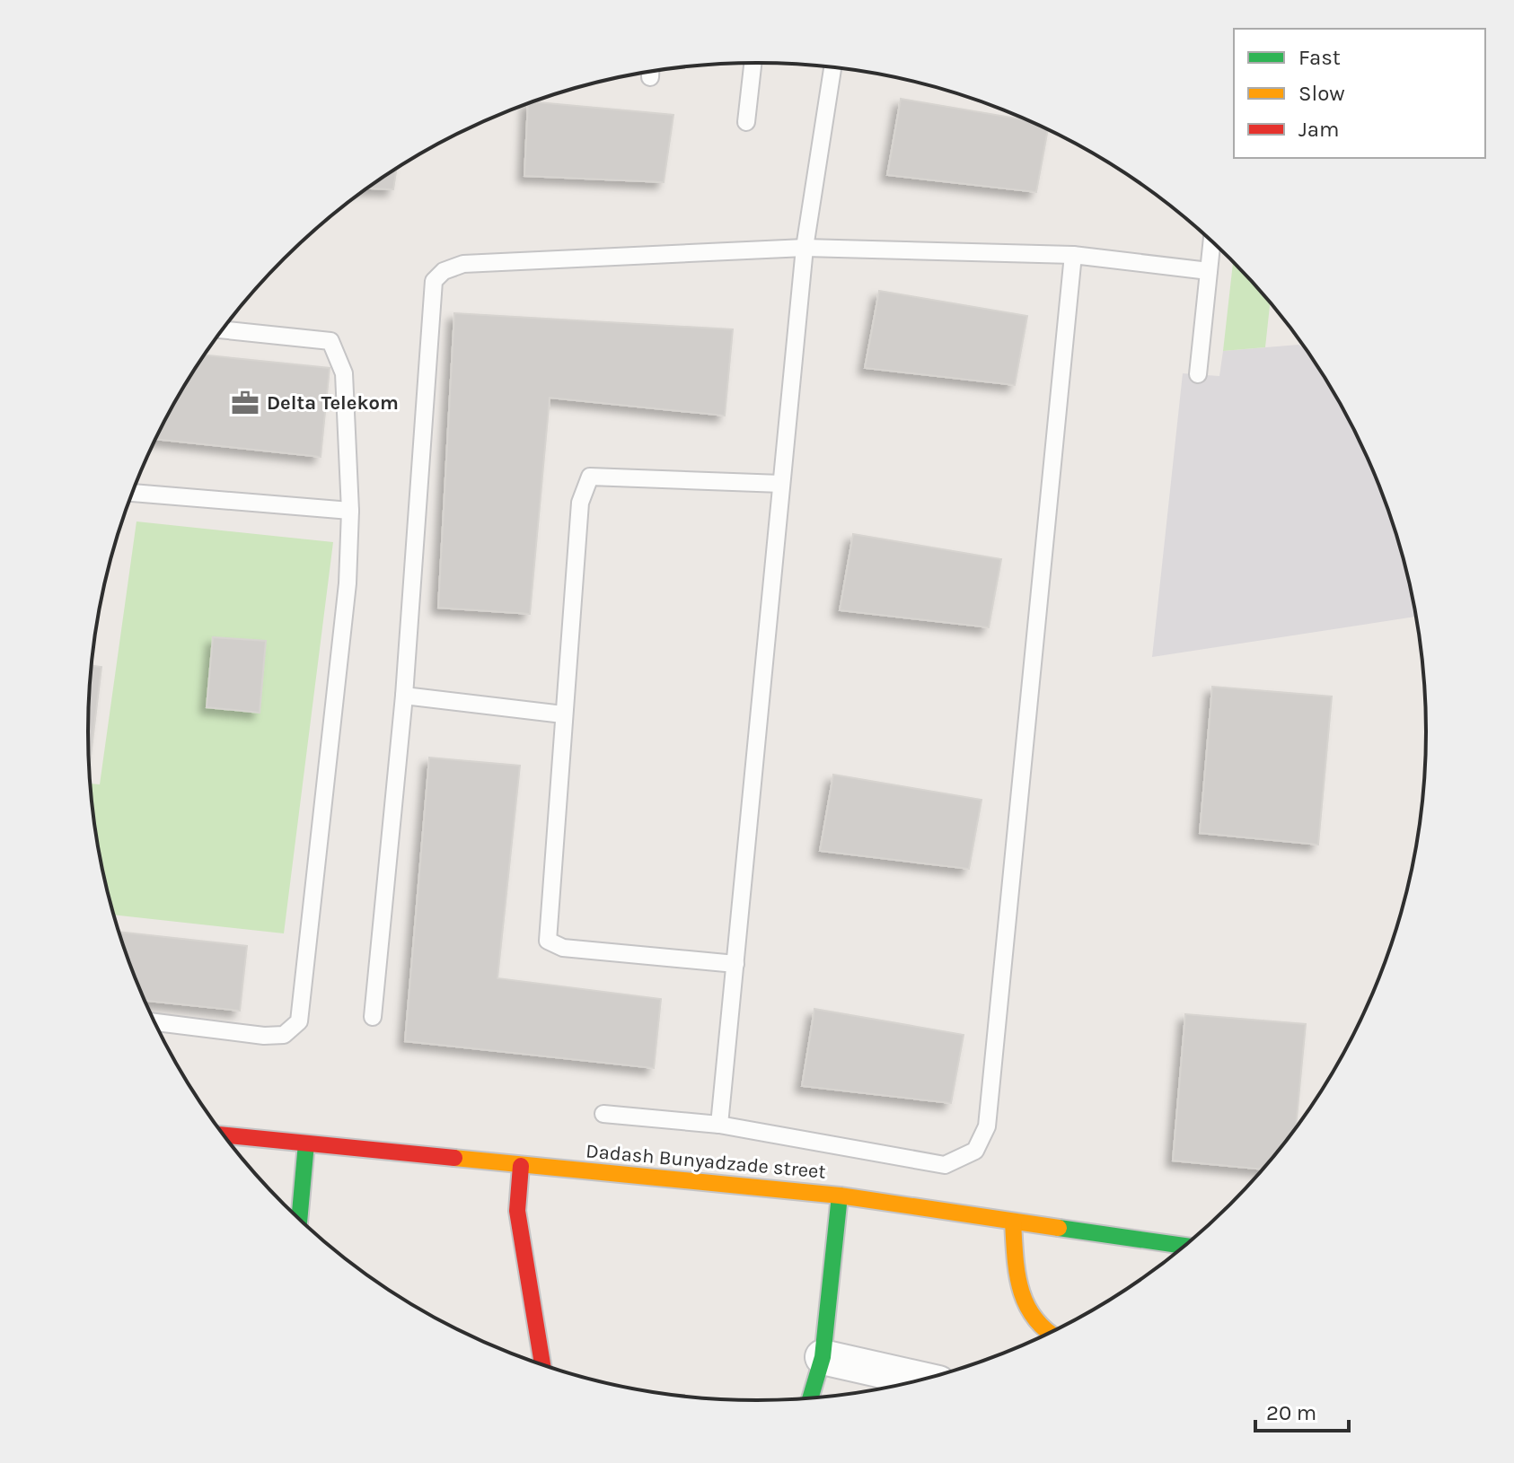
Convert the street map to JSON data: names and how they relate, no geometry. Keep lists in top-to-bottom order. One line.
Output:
{"streets":{"street":["Dadash Bunyadzade street"]},"places":{"office":["Delta Telekom"]},"legend":["Fast","Slow","Jam"],"scale_bar":"20 m"}
